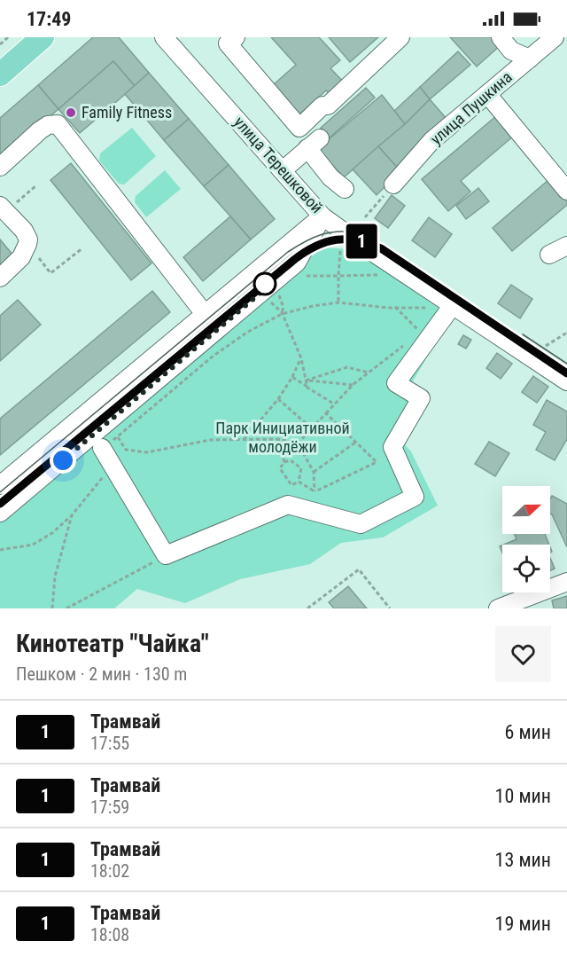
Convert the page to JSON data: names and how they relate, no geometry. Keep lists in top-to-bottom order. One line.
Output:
{"streets":{"street":["улица Пушкина","улица Терешковой"]},"parks":["Парк Инициативной молодёжи"],"places":["Family Fitness"],"lines":["tram line 1"],"north":"right","page":{"status":"17:49","on_map":"1","heading":["Кинотеатр \"Чайка\"","Пешком · 2 мин · 130 m"],"list":[{"mark":"1","name":"Трамвай","note":"17:55","value":"6 мин"},{"mark":"1","name":"Трамвай","note":"17:59","value":"10 мин"},{"mark":"1","name":"Трамвай","note":"18:02","value":"13 мин"},{"mark":"1","name":"Трамвай","note":"18:08","value":"19 мин"}]}}
